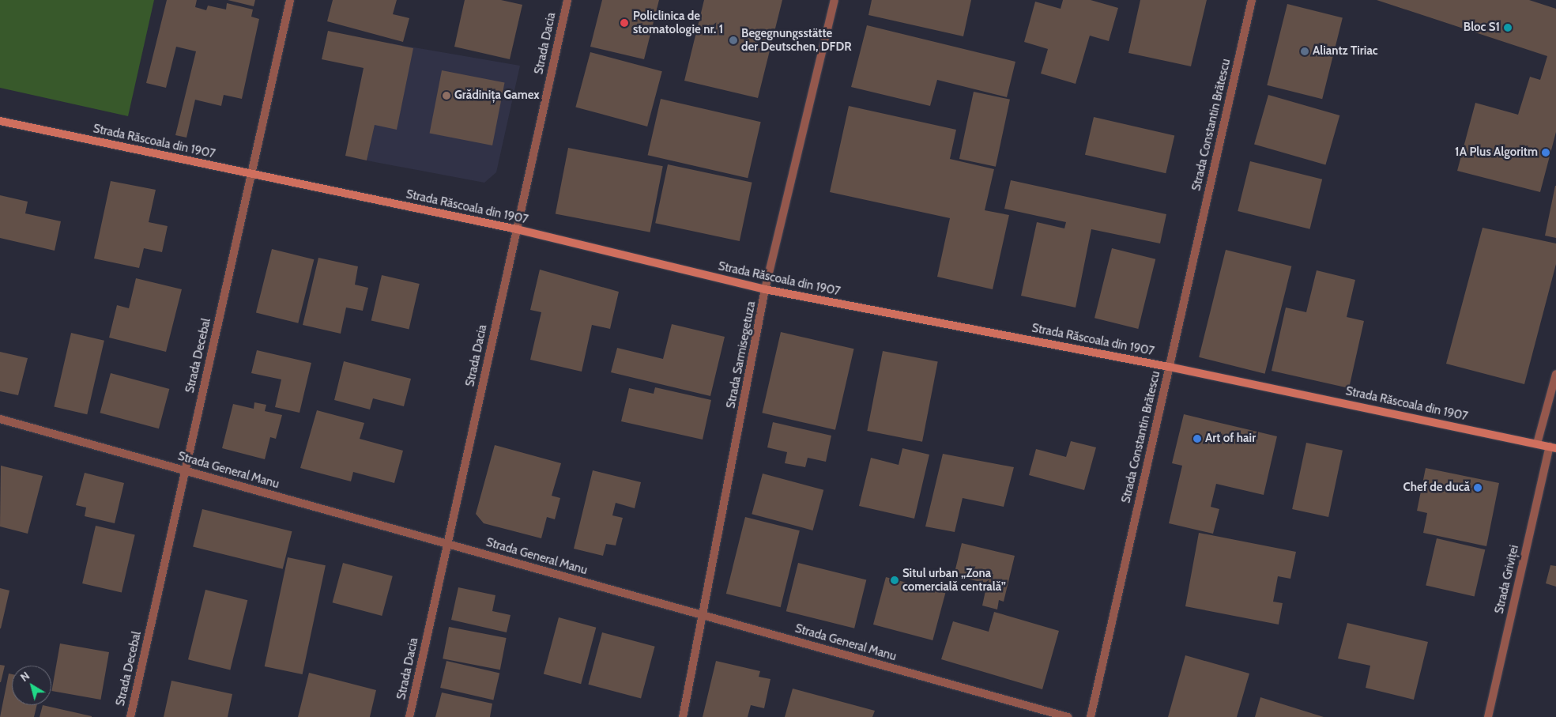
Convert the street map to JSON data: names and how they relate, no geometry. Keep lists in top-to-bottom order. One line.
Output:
{"streets":{"street":["Strada Dacia","Strada Constantin Brătescu","Strada Răscoala din 1907","Strada Sarmisegetuza","Strada Decebal","Strada General Manu","Strada Griviței"]},"crossings":[["Strada Dacia","Strada Răscoala din 1907"],["Strada Dacia","Strada General Manu"],["Strada Constantin Brătescu","Strada Răscoala din 1907"],["Strada Răscoala din 1907","Strada Sarmisegetuza"],["Strada Răscoala din 1907","Strada Decebal"],["Strada Răscoala din 1907","Strada Griviței"],["Strada Sarmisegetuza","Strada General Manu"],["Strada Decebal","Strada General Manu"]],"places":["Policlinica de stomatologie nr. 1","Bloc S1","Begegnungsstätte der Deutschen, DFDR","Aliantz Tiriac","Grădinița Gamex","1A Plus Algoritm","Art of hair","Chef de ducă","Situl urban „Zona comercială centrală”"],"north":"top left"}
